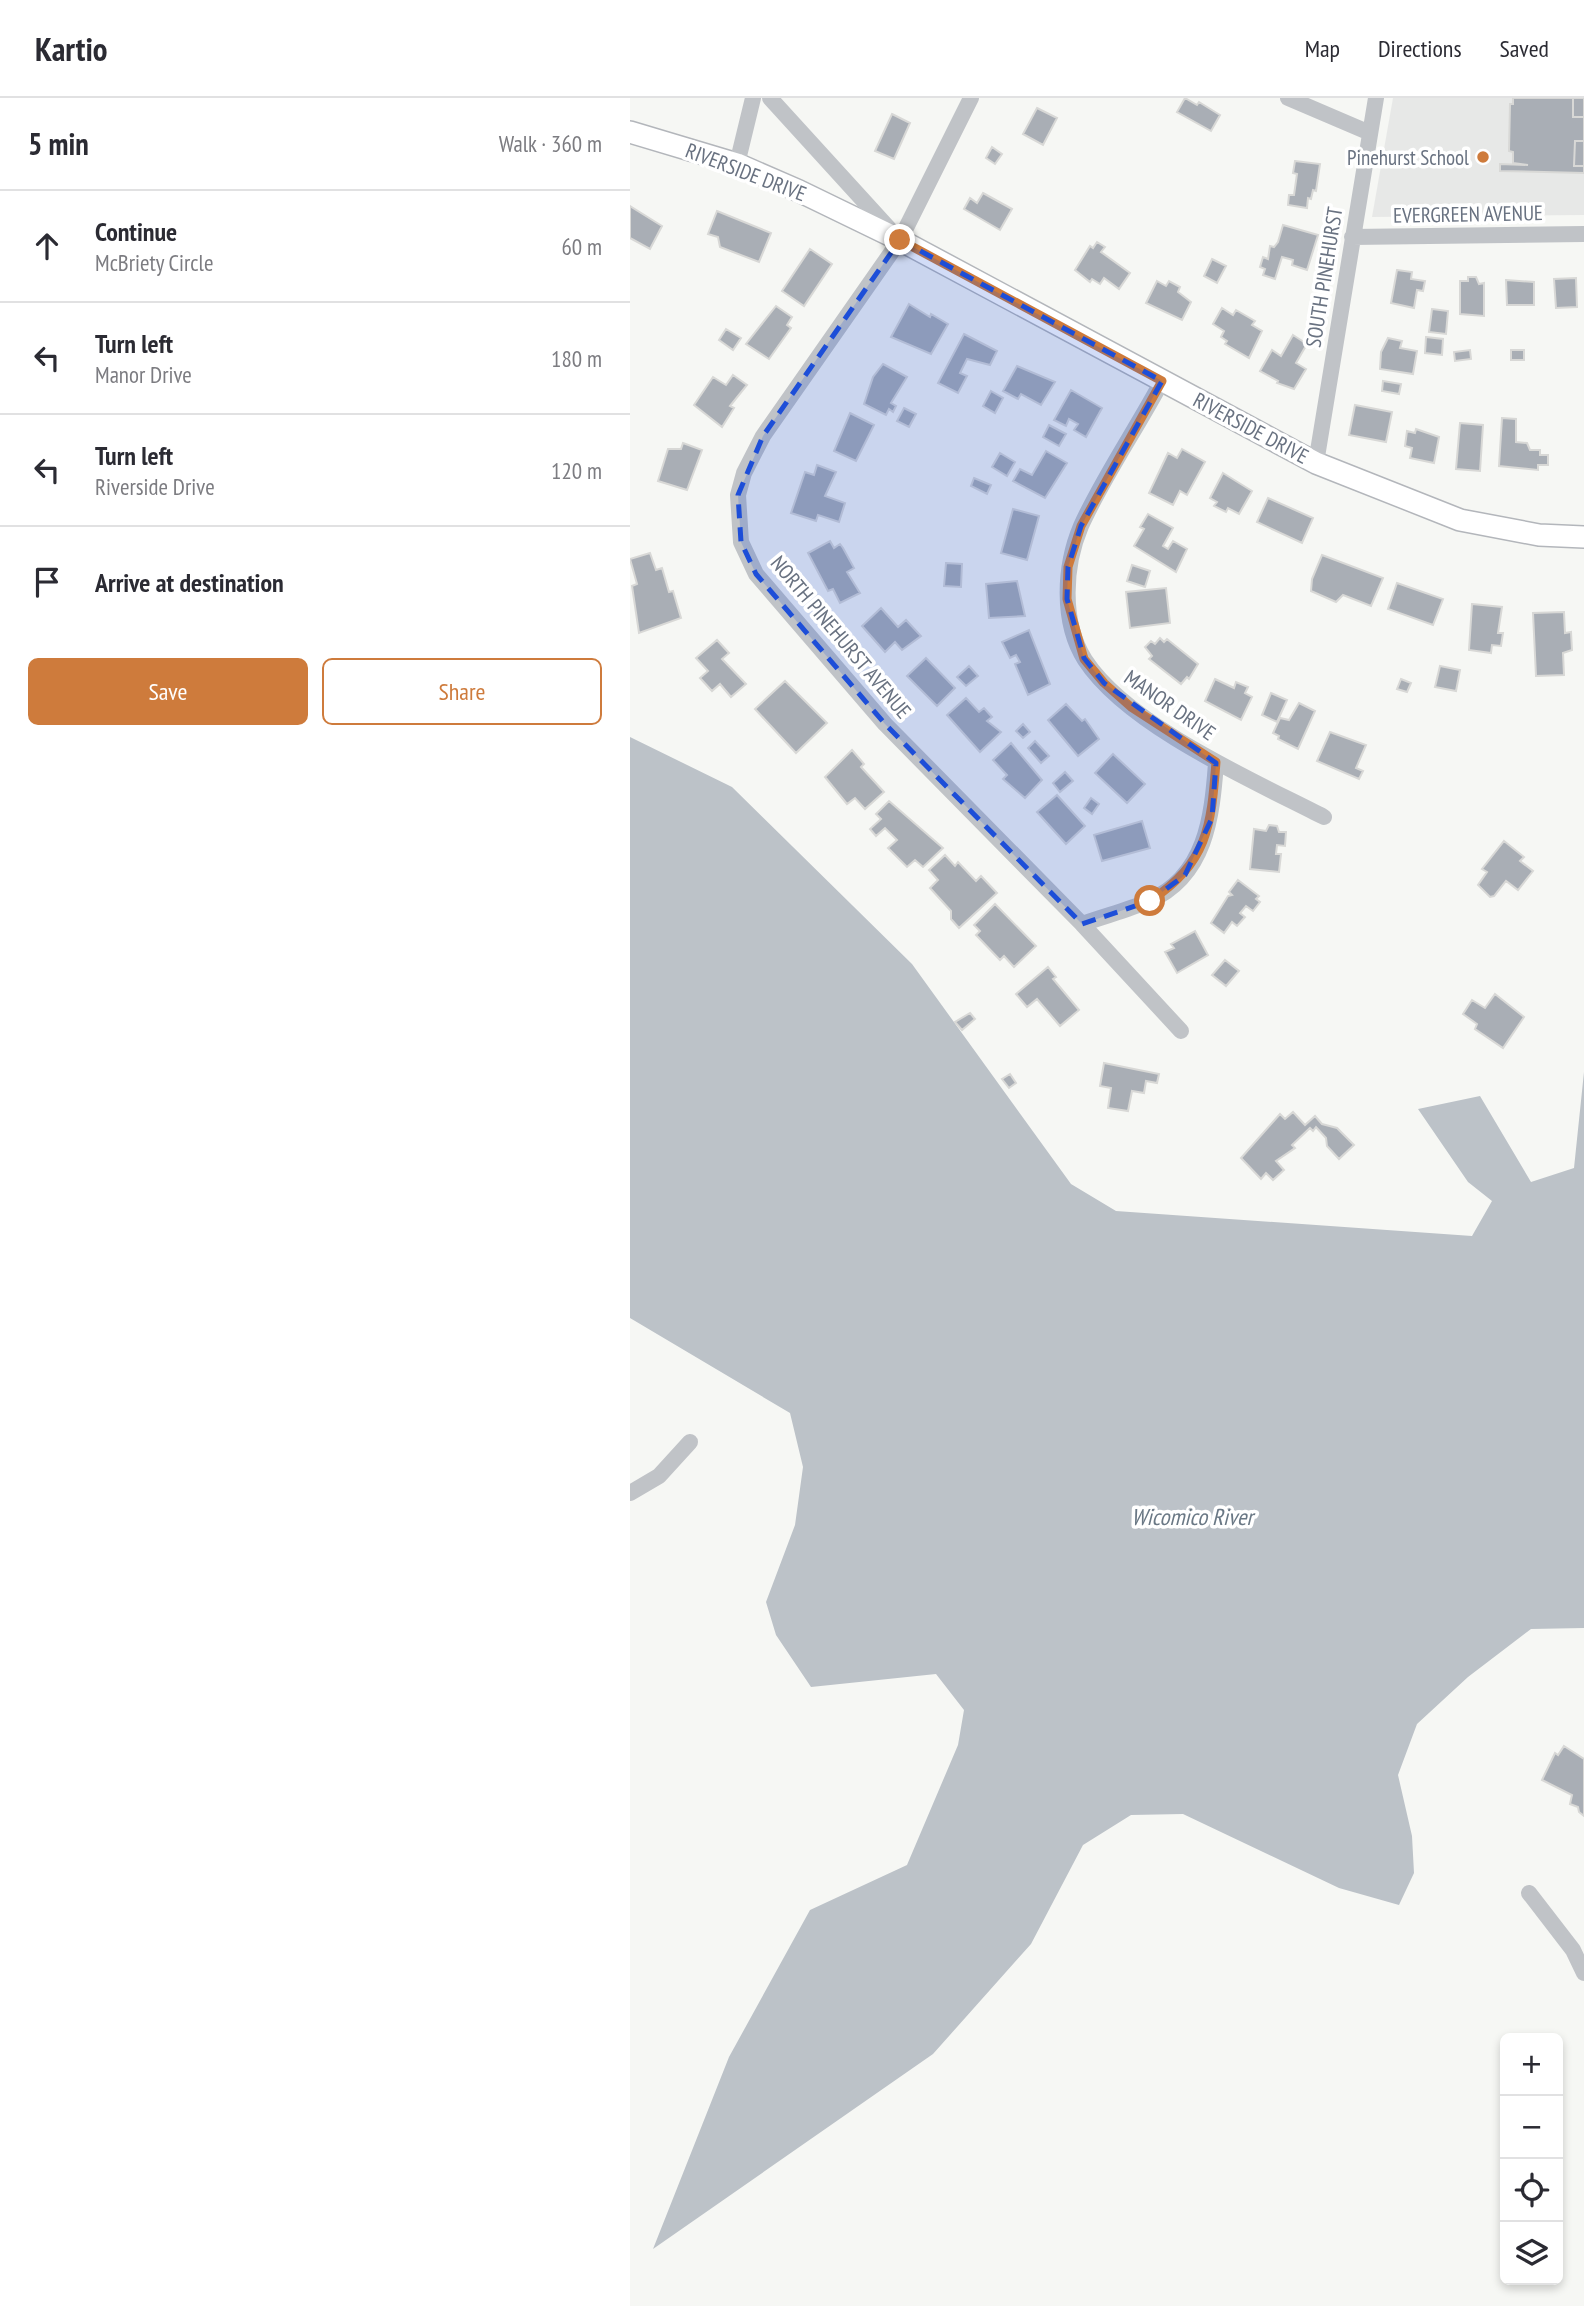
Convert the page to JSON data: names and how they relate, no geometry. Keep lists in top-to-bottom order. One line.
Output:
{"streets":{"street":["RIVERSIDE DRIVE","EVERGREEN AVENUE","SOUTH PINEHURST","NORTH PINEHURST AVENUE","MANOR DRIVE"]},"crossings":[["RIVERSIDE DRIVE","SOUTH PINEHURST"],["RIVERSIDE DRIVE","NORTH PINEHURST AVENUE"],["RIVERSIDE DRIVE","MANOR DRIVE"],["EVERGREEN AVENUE","SOUTH PINEHURST"]],"water":["Wicomico River"],"places":["Pinehurst School"],"page":{"header":"Kartio","nav":["Map","Directions","Saved"],"heading":["5 min","Walk · 360 m"],"list":[["Continue","McBriety Circle","60 m"],["Turn left","Manor Drive","180 m"],["Turn left","Riverside Drive","120 m"],"Arrive at destination"],"buttons":["Save","Share"],"map_buttons":["+","−"]}}
